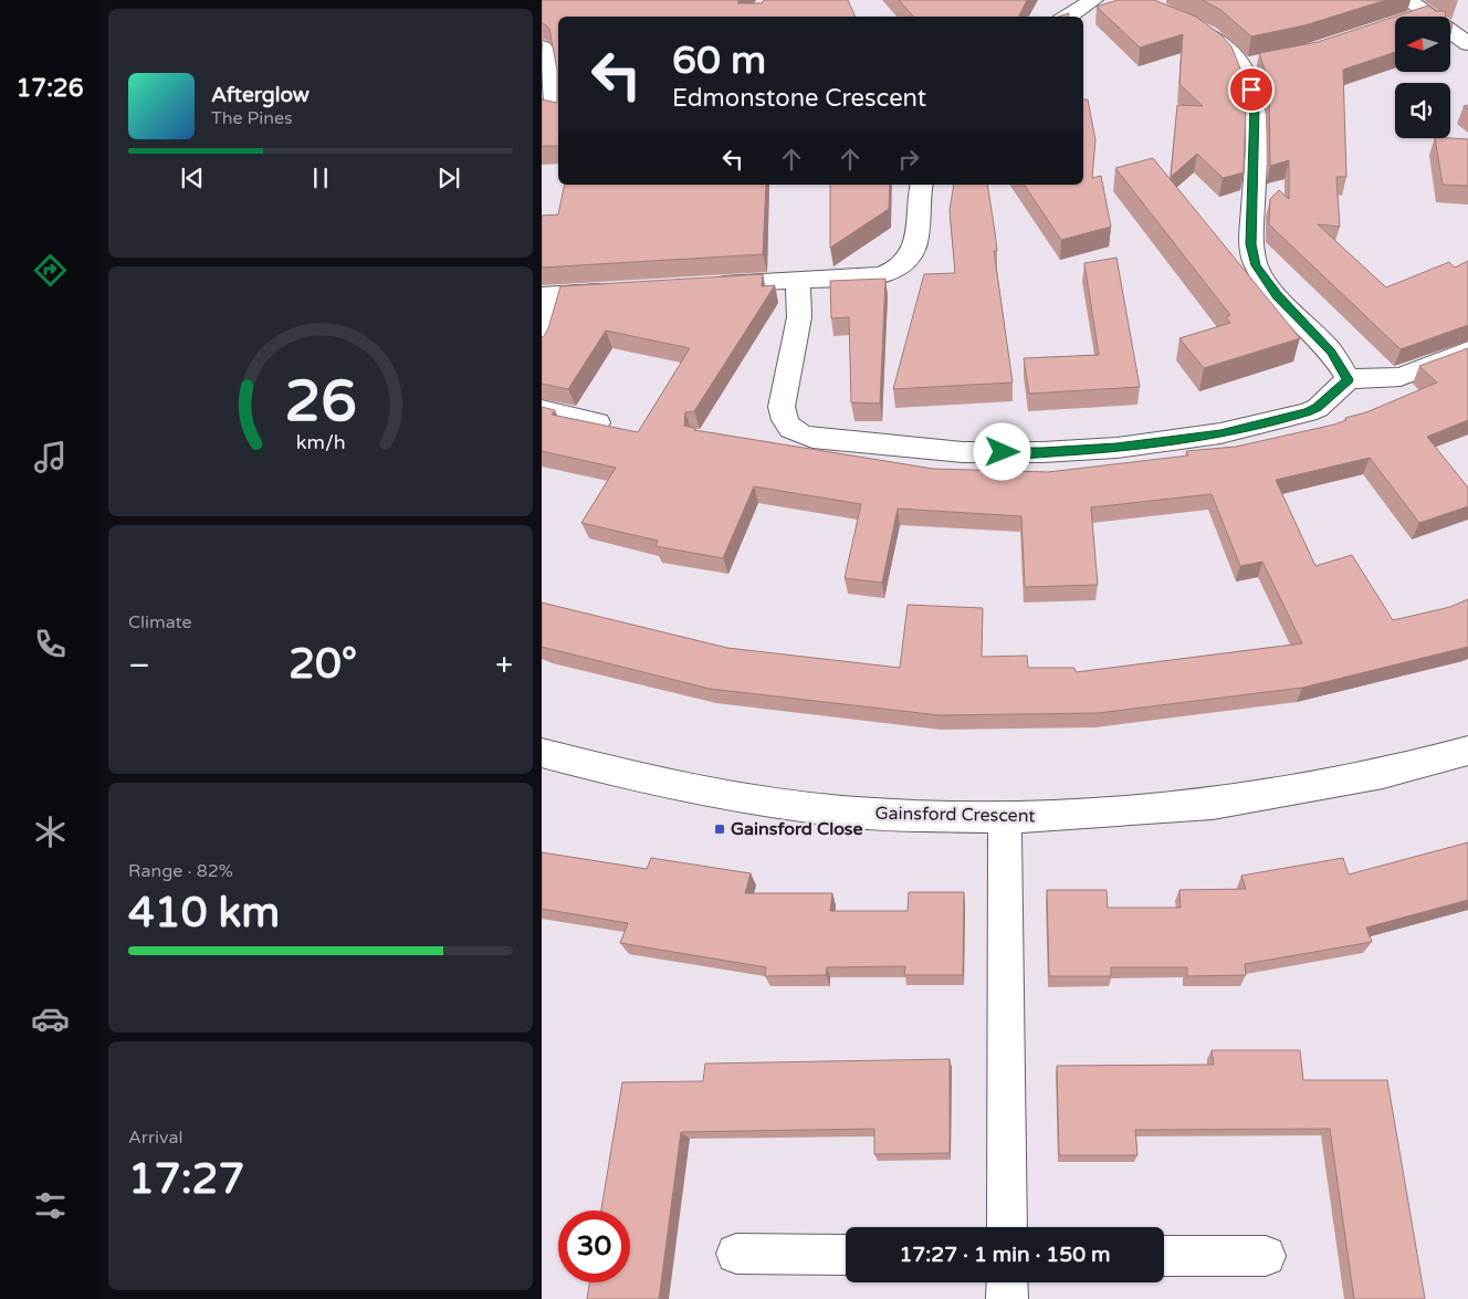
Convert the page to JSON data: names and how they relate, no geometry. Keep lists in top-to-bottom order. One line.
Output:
{"streets":{"street":["Gainsford Crescent"]},"places":{"transit":["Gainsford Close"]},"north":"left","page":{"tabs":"17:26","turn":["60 m","Edmonstone Crescent"],"song":["Afterglow","The Pines"],"tile":["Climate",["Range · 82%","410 km"],["Arrival","17:27"]],"heat":["−","20°","+"],"limit":"30","trip":"17:27 · 1 min · 150 m","gauge":["26","km/h"]}}
